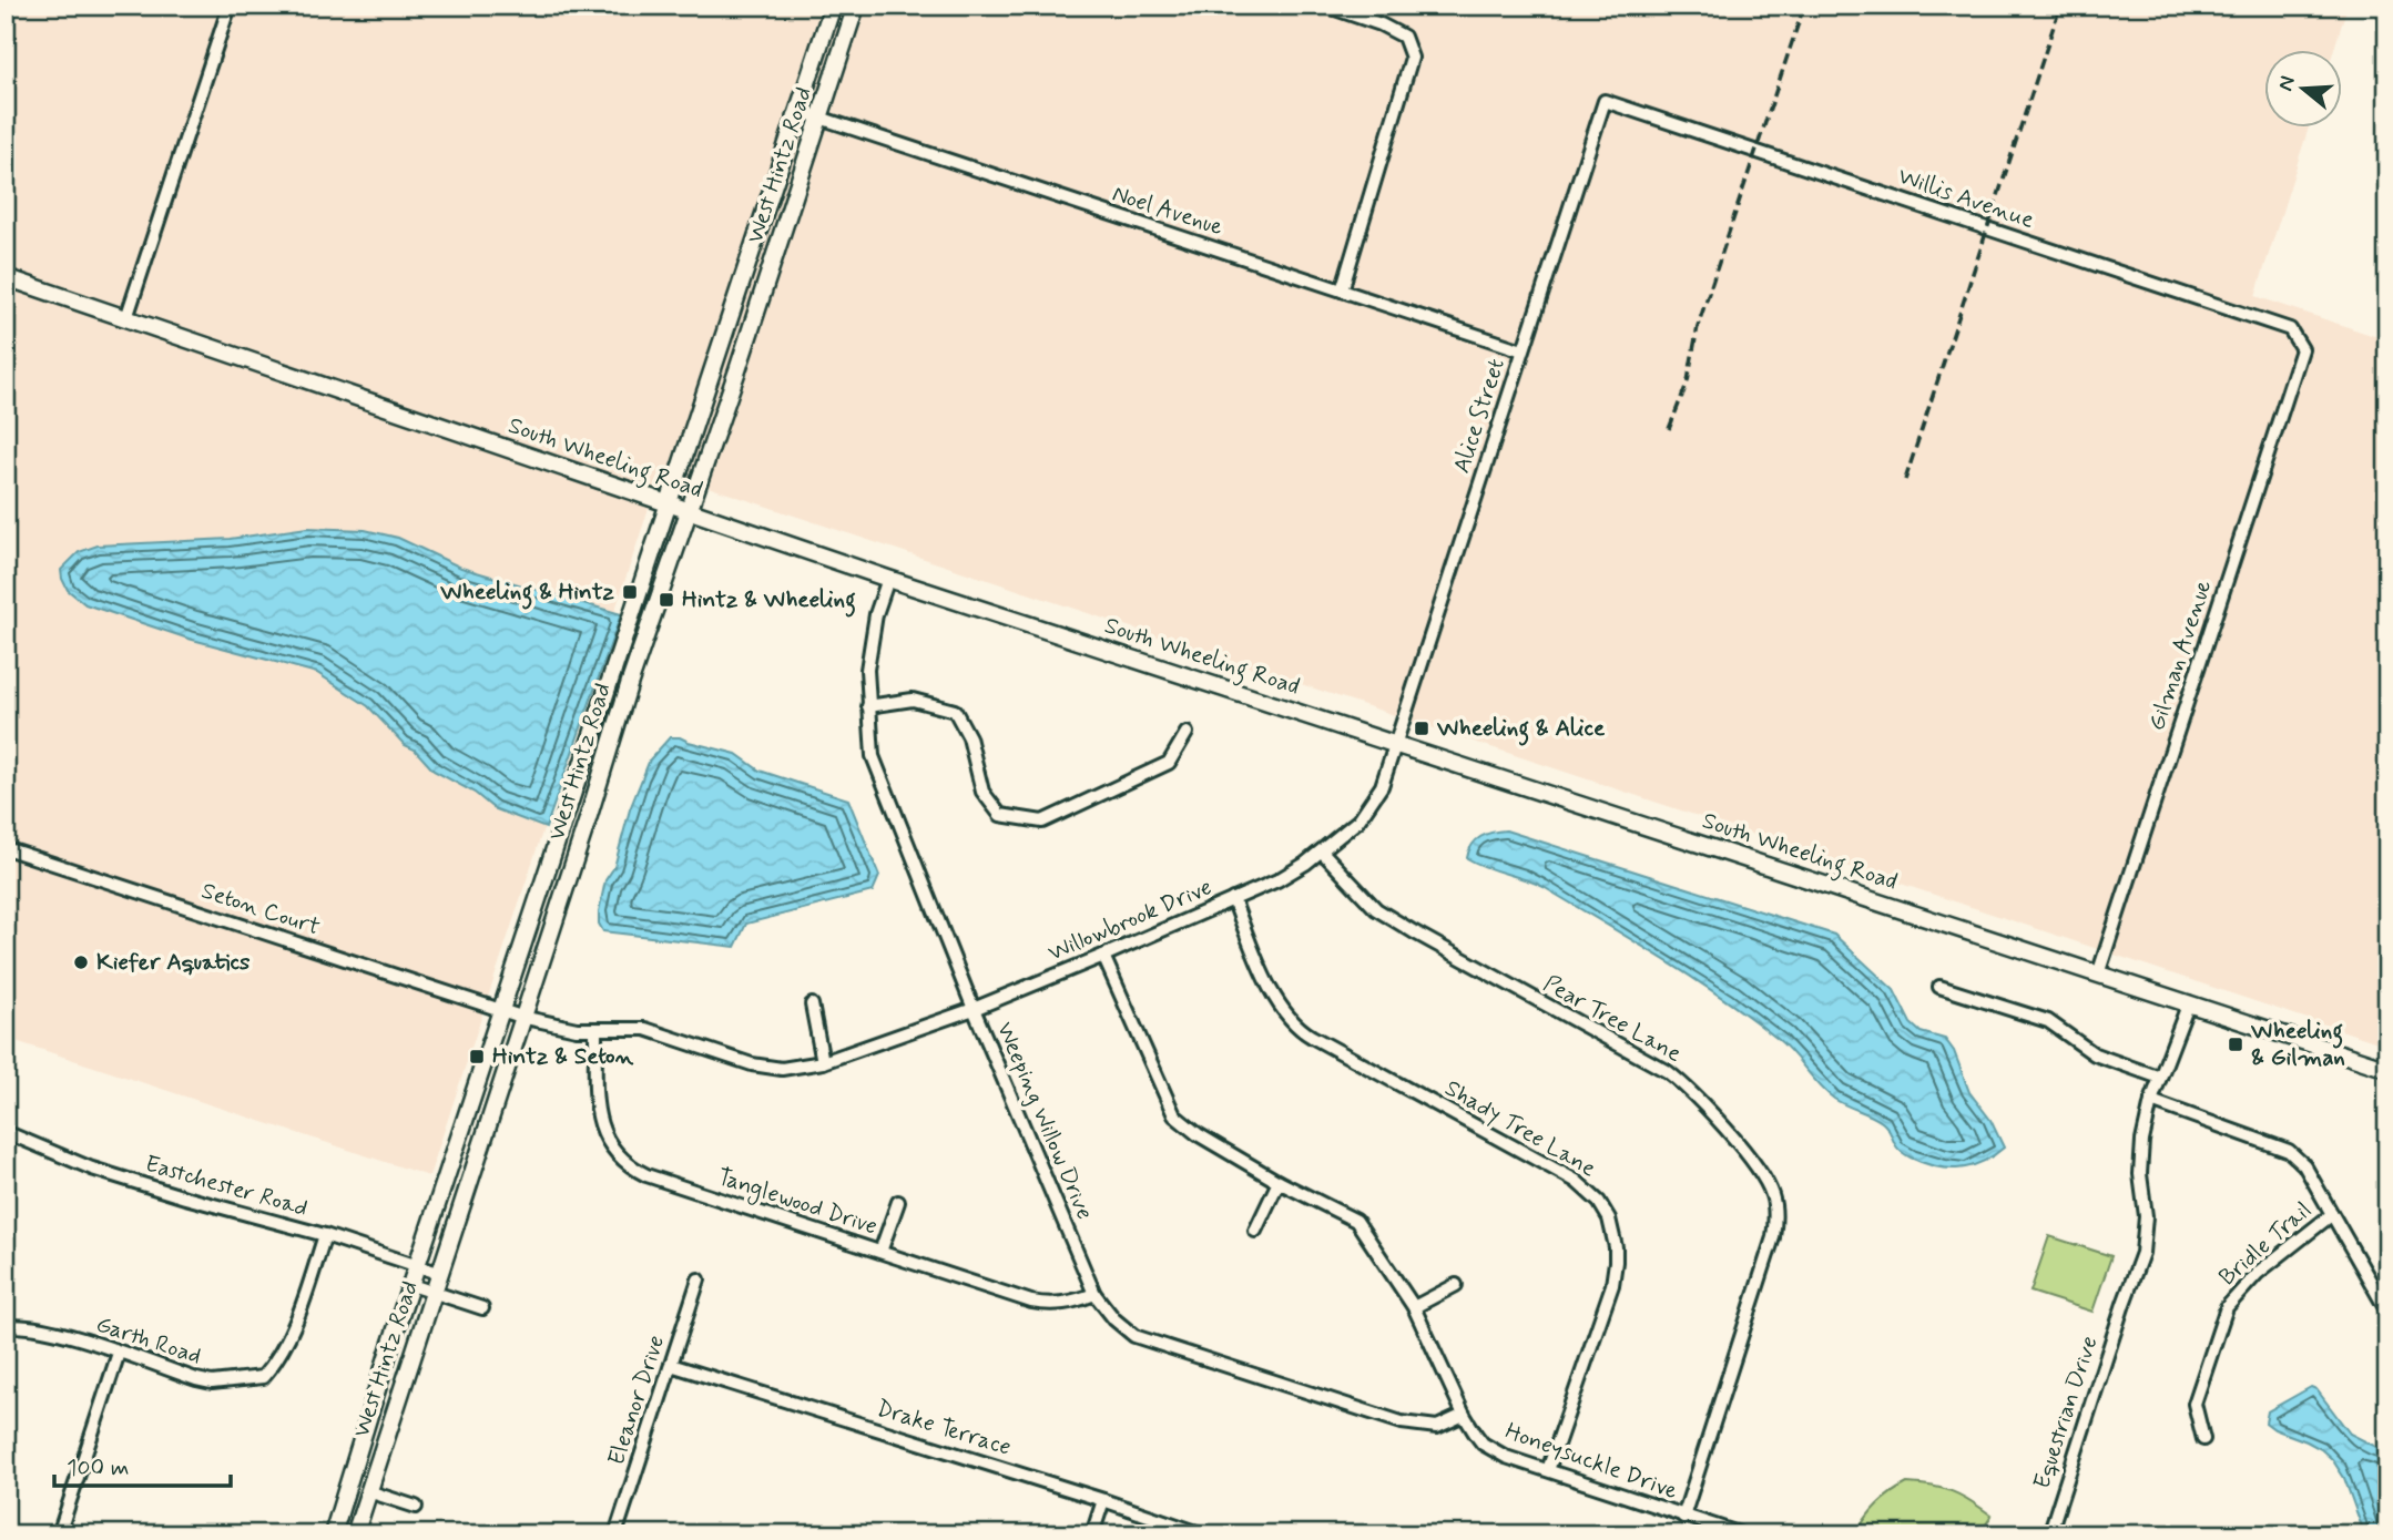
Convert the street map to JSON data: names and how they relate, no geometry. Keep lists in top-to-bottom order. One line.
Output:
{"streets":{"main road":["West Hintz Road","South Wheeling Road"],"street":["Willis Avenue","Noel Avenue","Alice Street","Gilman Avenue","Seton Court","Willowbrook Drive","Pear Tree Lane","Weeping Willow Drive","Shady Tree Lane","Eastchester Road","Tanglewood Drive","Bridle Trail","Garth Road","Eleanor Drive","Equestrian Drive","Drake Terrace","Honeysuckle Drive"]},"crossings":[["West Hintz Road","Noel Avenue"],["West Hintz Road","South Wheeling Road"],["West Hintz Road","Seton Court"],["West Hintz Road","Willowbrook Drive"],["West Hintz Road","Eastchester Road"],["Willis Avenue","Alice Street"],["Willis Avenue","Gilman Avenue"],["Noel Avenue","Alice Street"],["Alice Street","South Wheeling Road"],["Alice Street","Willowbrook Drive"],["South Wheeling Road","Gilman Avenue"],["South Wheeling Road","Willowbrook Drive"],["South Wheeling Road","Weeping Willow Drive"],["South Wheeling Road","Equestrian Drive"],["Seton Court","Willowbrook Drive"],["Willowbrook Drive","Pear Tree Lane"],["Willowbrook Drive","Weeping Willow Drive"],["Willowbrook Drive","Shady Tree Lane"],["Willowbrook Drive","Tanglewood Drive"],["Willowbrook Drive","Honeysuckle Drive"],["Pear Tree Lane","Honeysuckle Drive"],["Weeping Willow Drive","Tanglewood Drive"],["Weeping Willow Drive","Honeysuckle Drive"],["Shady Tree Lane","Honeysuckle Drive"],["Eastchester Road","Garth Road"],["Eleanor Drive","Drake Terrace"]],"places":{"transit":["Wheeling & Hintz","Hintz & Wheeling","Wheeling & Alice","Wheeling & Gilman","Hintz & Seton"],"other":["Kiefer Aquatics"]},"scale_bar":"100 m","north":"left"}
